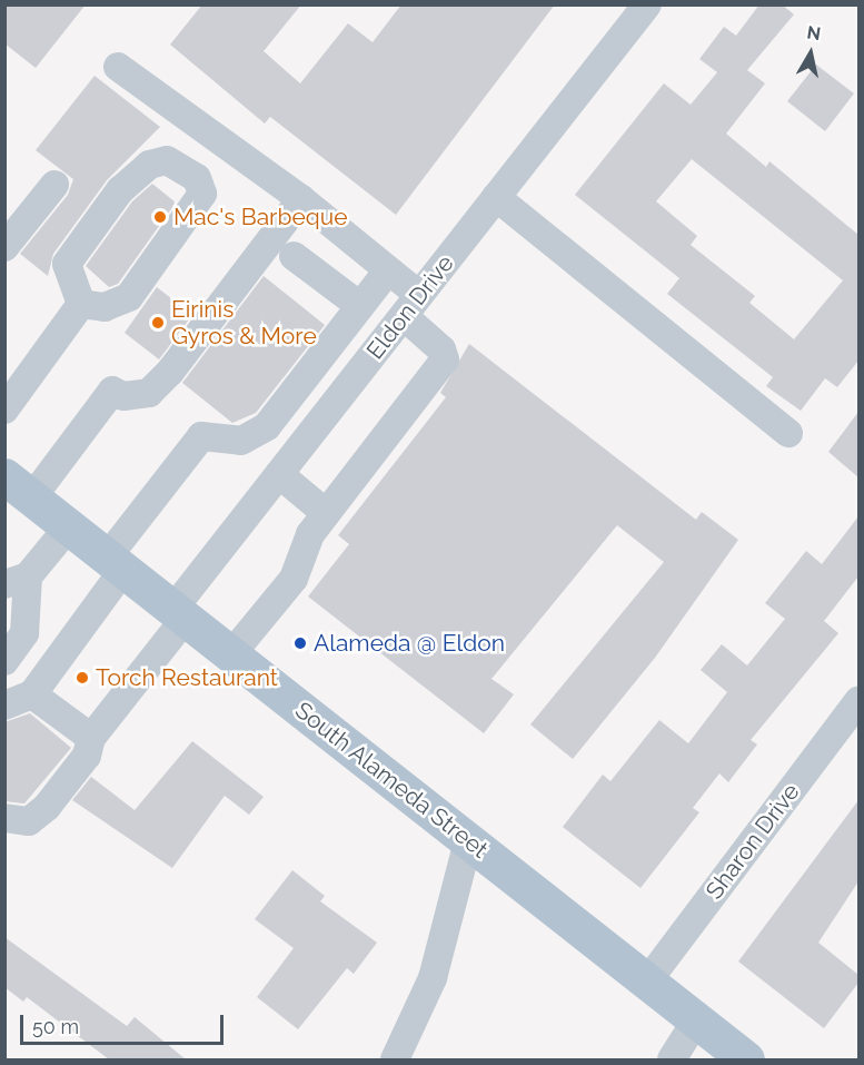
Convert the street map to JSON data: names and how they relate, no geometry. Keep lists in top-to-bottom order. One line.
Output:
{"streets":{"main road":["South Alameda Street"],"street":["Eldon Drive","Sharon Drive"]},"crossings":[["Eldon Drive","South Alameda Street"],["South Alameda Street","Sharon Drive"]],"places":["Mac's Barbeque","Eirinis Gyros & More","Alameda @ Eldon","Torch Restaurant"],"scale_bar":"50 m","north":"top"}
